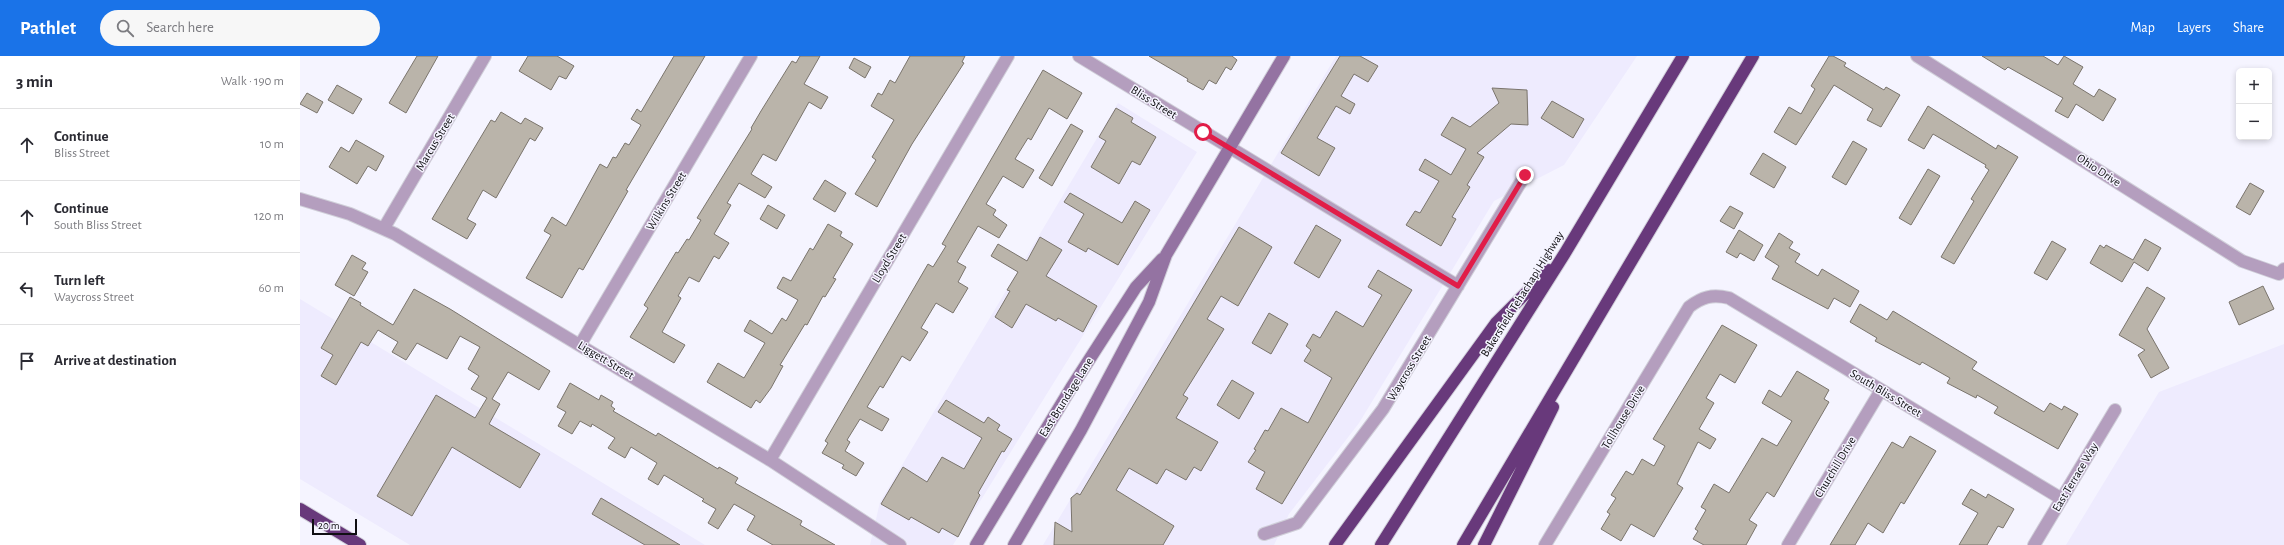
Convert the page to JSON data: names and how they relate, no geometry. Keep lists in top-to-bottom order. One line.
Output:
{"streets":{"highway":["Bakersfield Tehachapi Highway"],"main road":["East Brundage Lane"],"street":["Bliss Street","Marcus Street","Ohio Drive","Wilkins Street","Lloyd Street","Liggett Street","Waycross Street","South Bliss Street","Tollhouse Drive","Churchill Drive","East Terrace Way"]},"crossings":[["Bliss Street","East Brundage Lane"],["Marcus Street","Liggett Street"],["Wilkins Street","Liggett Street"],["Lloyd Street","Liggett Street"],["South Bliss Street","Tollhouse Drive"],["South Bliss Street","Churchill Drive"],["South Bliss Street","East Terrace Way"]],"scale_bar":"20 m","page":{"header":"Pathlet","search":"Search here","nav":["Map","Layers","Share"],"heading":["3 min","Walk · 190 m"],"map_buttons":["+","−"],"list":[["Continue","Bliss Street","10 m"],["Continue","South Bliss Street","120 m"],["Turn left","Waycross Street","60 m"],"Arrive at destination"],"scale":"20 m"}}
